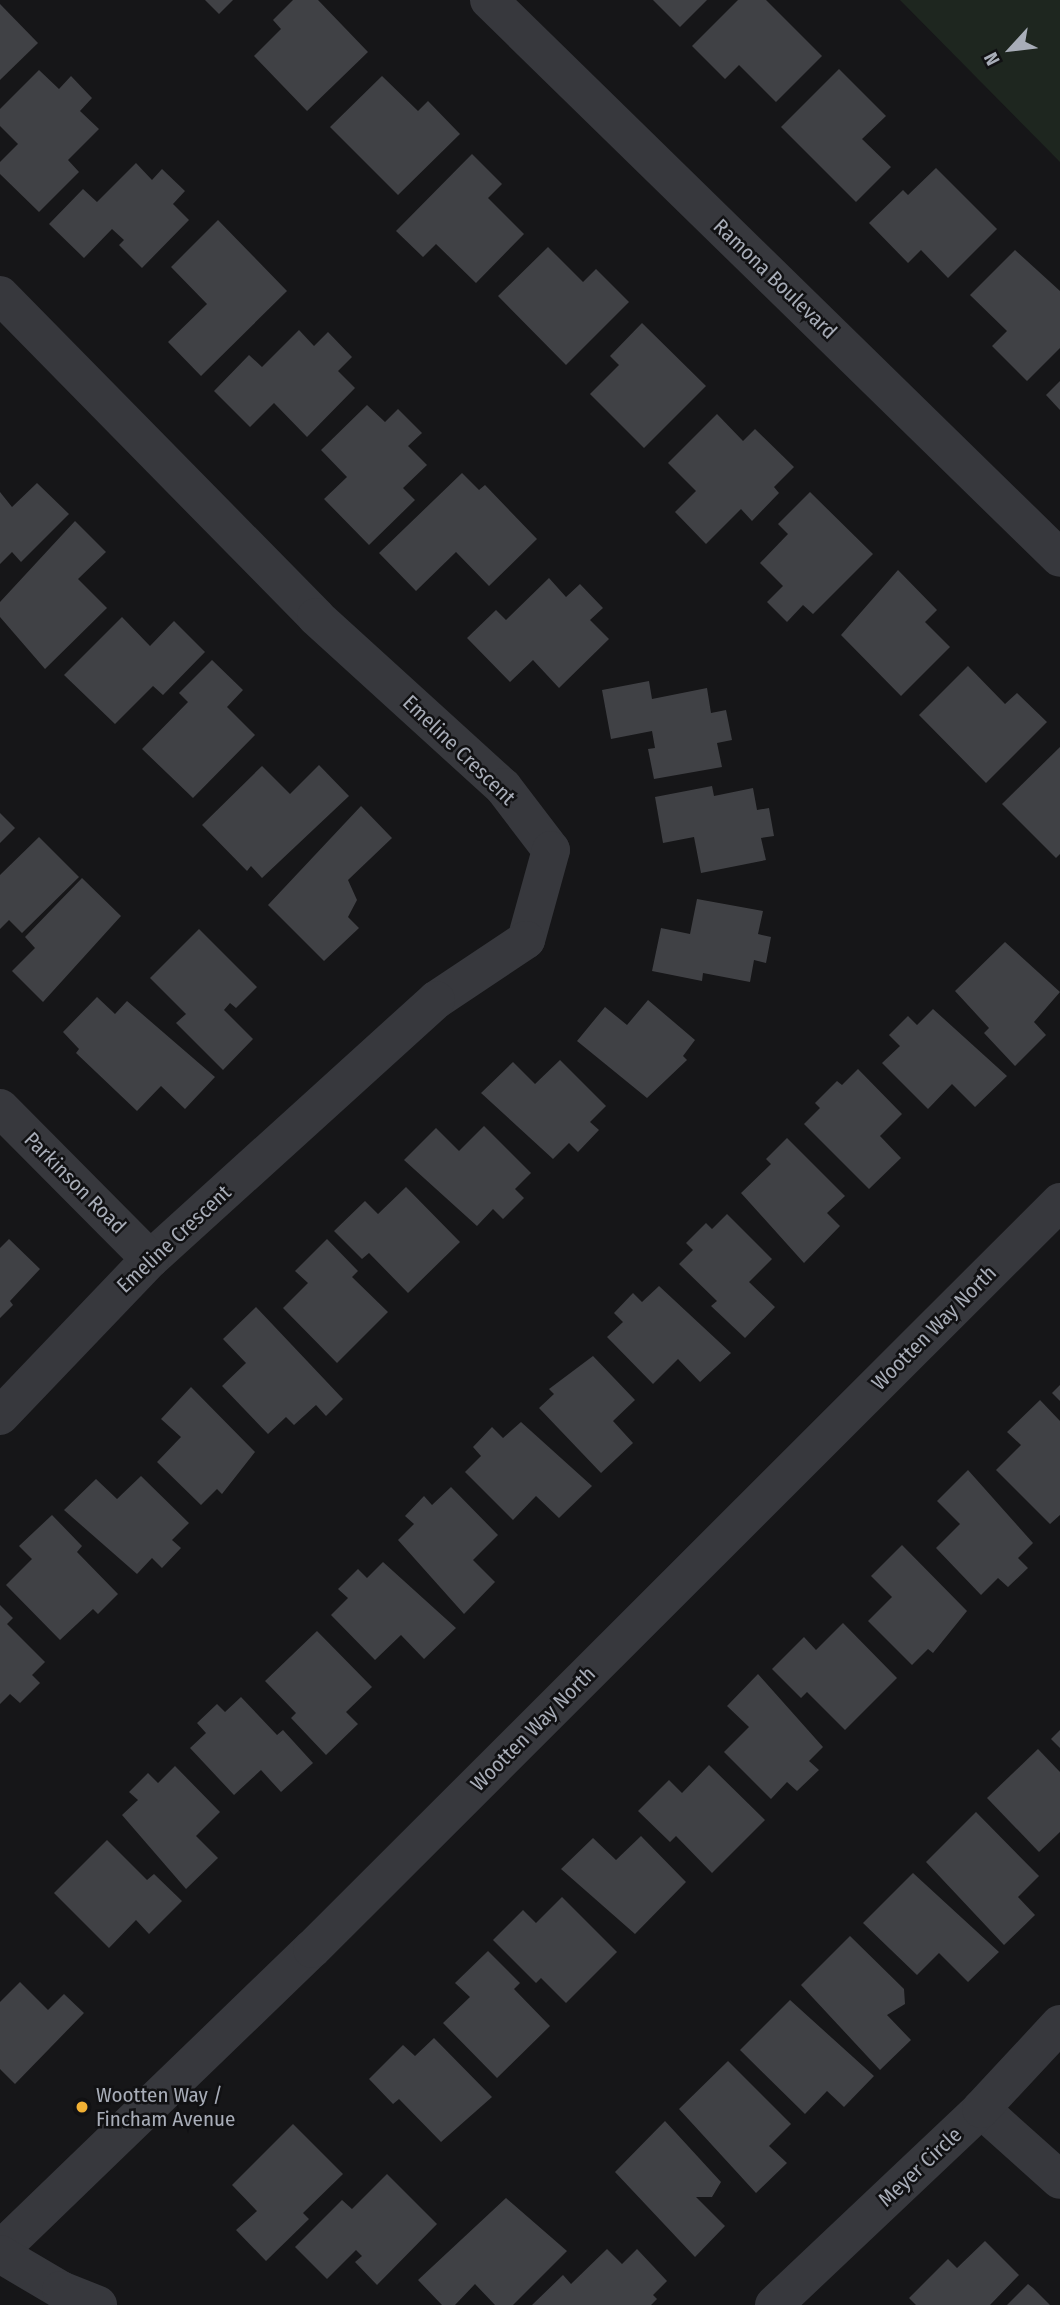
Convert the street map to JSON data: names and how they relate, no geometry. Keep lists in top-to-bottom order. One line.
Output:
{"streets":{"street":["Ramona Boulevard","Emeline Crescent","Parkinson Road","Wootten Way North","Meyer Circle"]},"crossings":[["Emeline Crescent","Parkinson Road"]],"places":["Wootten Way / Fincham Avenue"],"north":"bottom left"}
